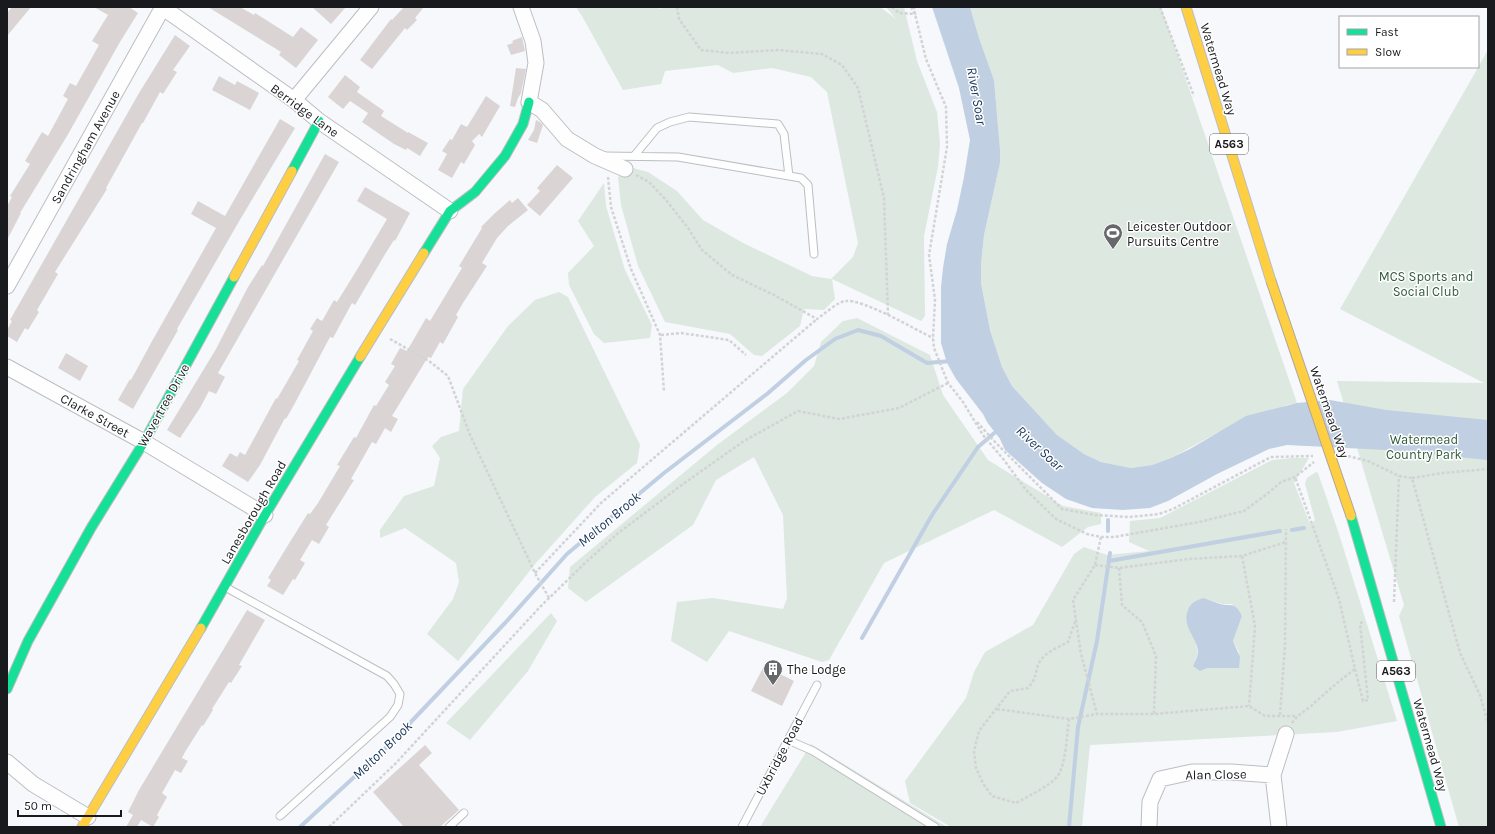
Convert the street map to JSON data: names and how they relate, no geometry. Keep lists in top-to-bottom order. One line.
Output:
{"streets":{"main road":["Watermead Way","A563","Wavertree Drive","Lanesborough Road"],"street":["Berridge Lane","Sandringham Avenue","Clarke Street","Alan Close"],"lane":["Uxbridge Road"]},"crossings":[["Berridge Lane","Sandringham Avenue"],["Berridge Lane","Wavertree Drive"],["Berridge Lane","Lanesborough Road"],["Wavertree Drive","Clarke Street"],["Clarke Street","Lanesborough Road"]],"water":["River Soar","Melton Brook"],"parks":["MCS Sports and Social Club","Watermead Country Park"],"places":{"sports":["Leicester Outdoor Pursuits Centre"],"building":["The Lodge"]},"legend":["Fast","Slow"],"scale_bar":"50 m"}
